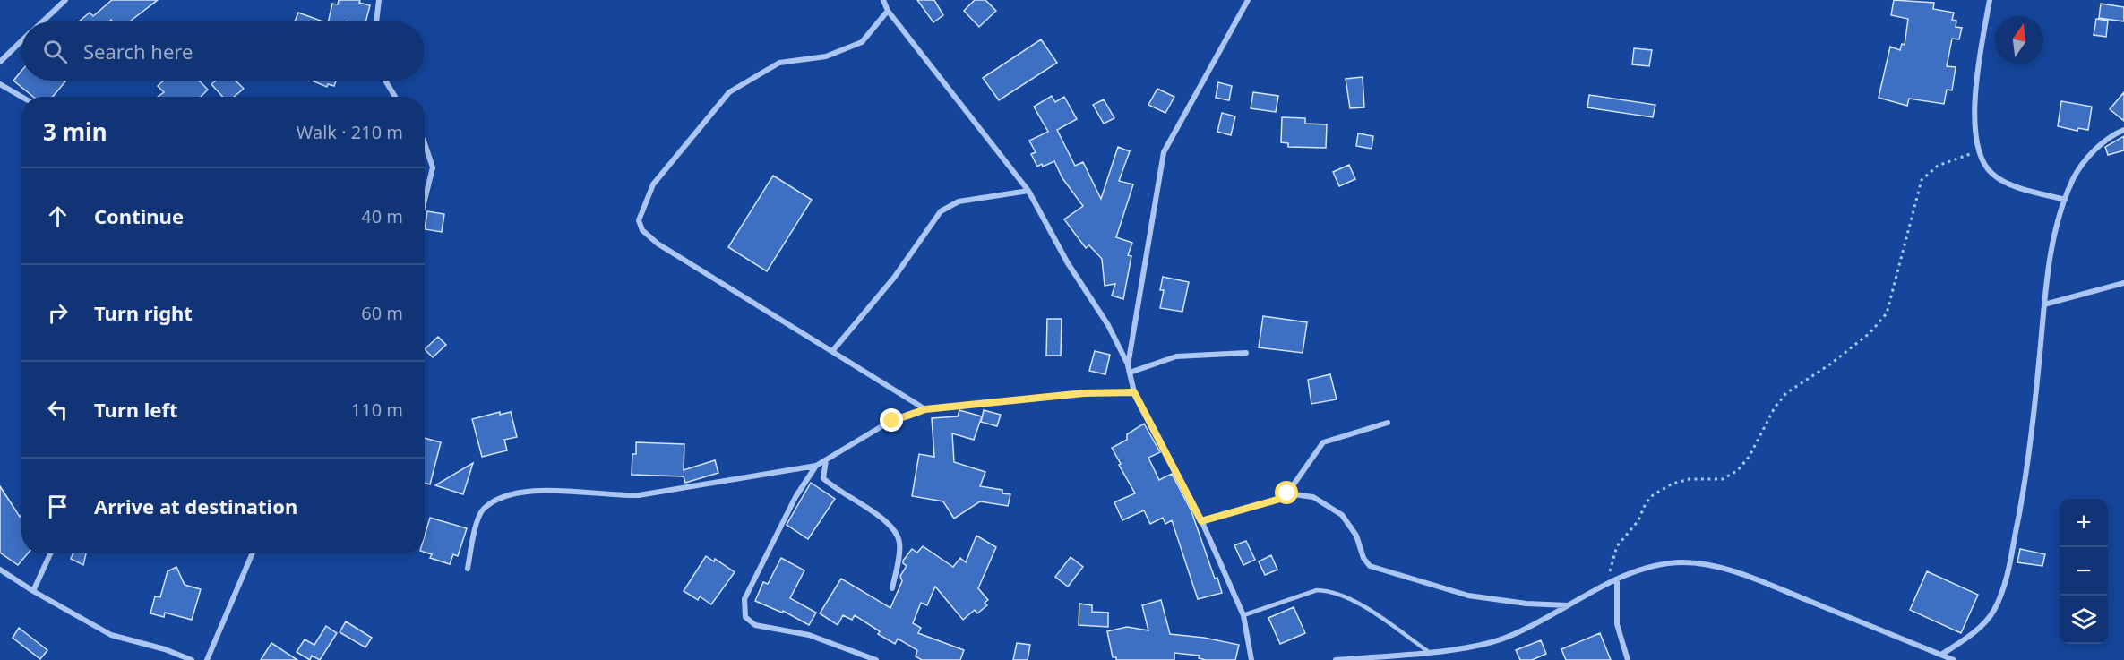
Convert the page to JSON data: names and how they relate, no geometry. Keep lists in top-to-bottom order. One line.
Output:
{"north":"top","page":{"search":"Search here","heading":["3 min","Walk · 210 m"],"list":[["Continue","40 m"],["Turn right","60 m"],["Turn left","110 m"],"Arrive at destination"],"map_buttons":["+","−"]}}
